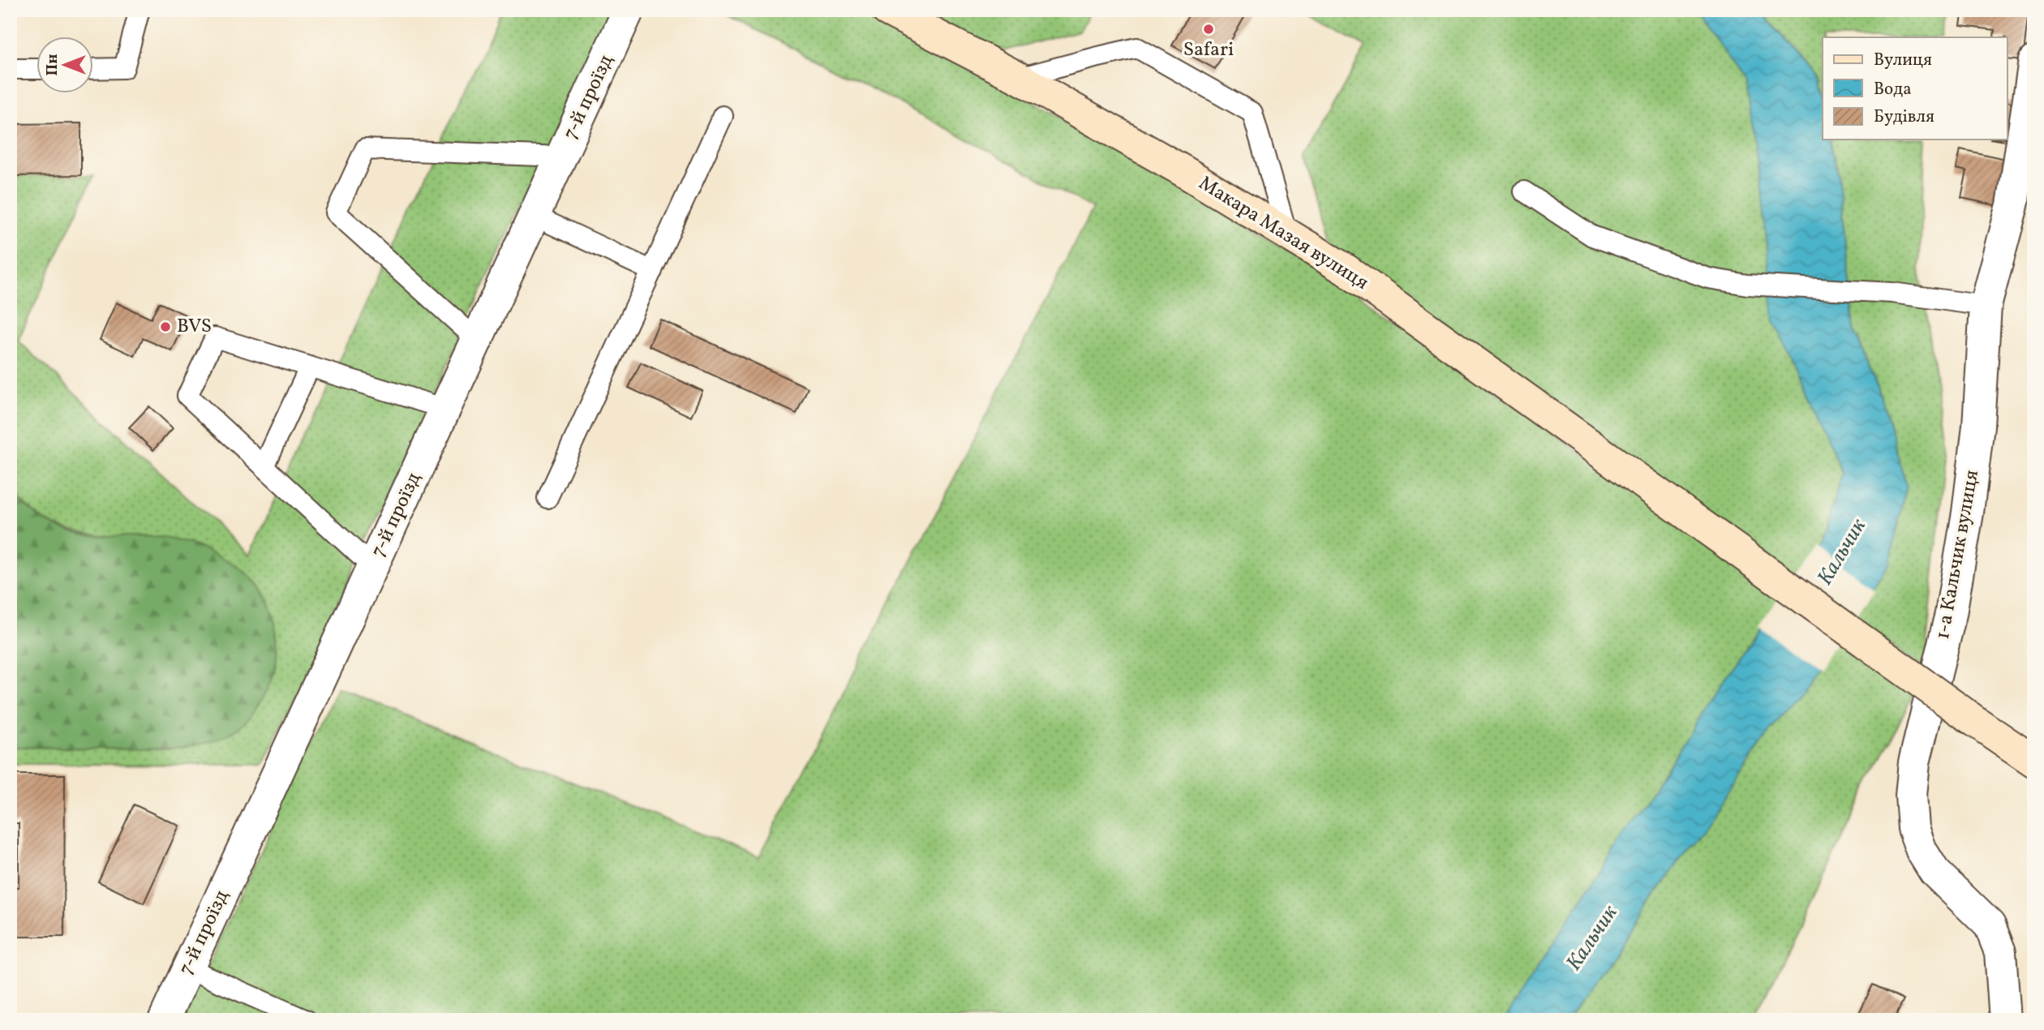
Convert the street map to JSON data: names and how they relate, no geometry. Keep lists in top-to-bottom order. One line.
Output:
{"streets":{"main road":["Макара Мазая вулиця"],"street":["7-й проїзд","1-а Кальчик вулиця"]},"water":["Кальчик"],"places":["Safari","BVS"],"legend":["Вулиця","Вода","Будівля"],"north":"left"}
